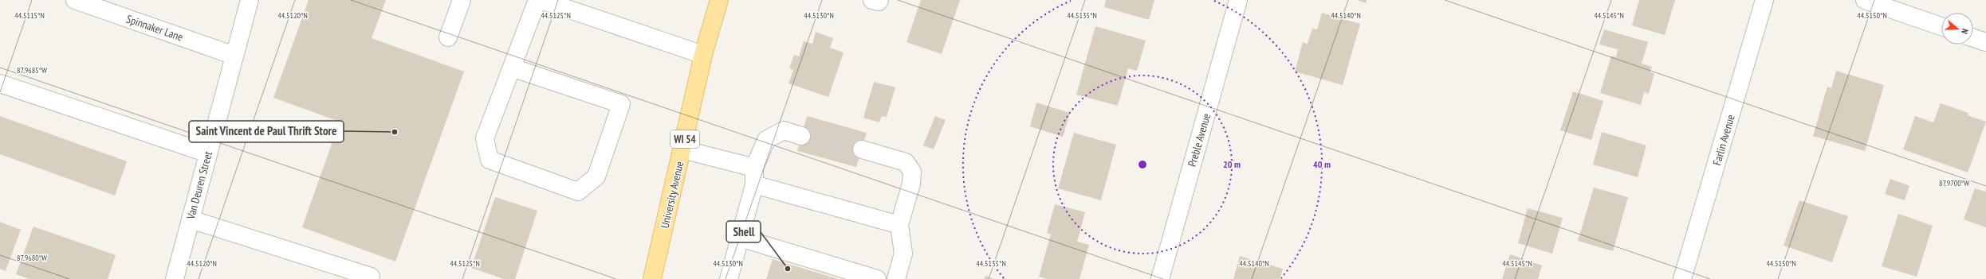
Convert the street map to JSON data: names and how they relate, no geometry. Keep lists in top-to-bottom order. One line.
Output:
{"streets":{"main road":["WI 54","University Avenue"],"street":["Spinnaker Lane","Preble Avenue","Farlin Avenue","Van Deuren Street"]},"crossings":[["Spinnaker Lane","Van Deuren Street"]],"places":["Saint Vincent de Paul Thrift Store","Shell"],"north":"right","coordinates":["44.5115°N","44.5120°N","44.5125°N","44.5130°N","44.5135°N","44.5140°N","44.5145°N","44.5150°N","87.9685°W","87.9700°W","87.9680°W"],"rings":["20 m","40 m"]}
